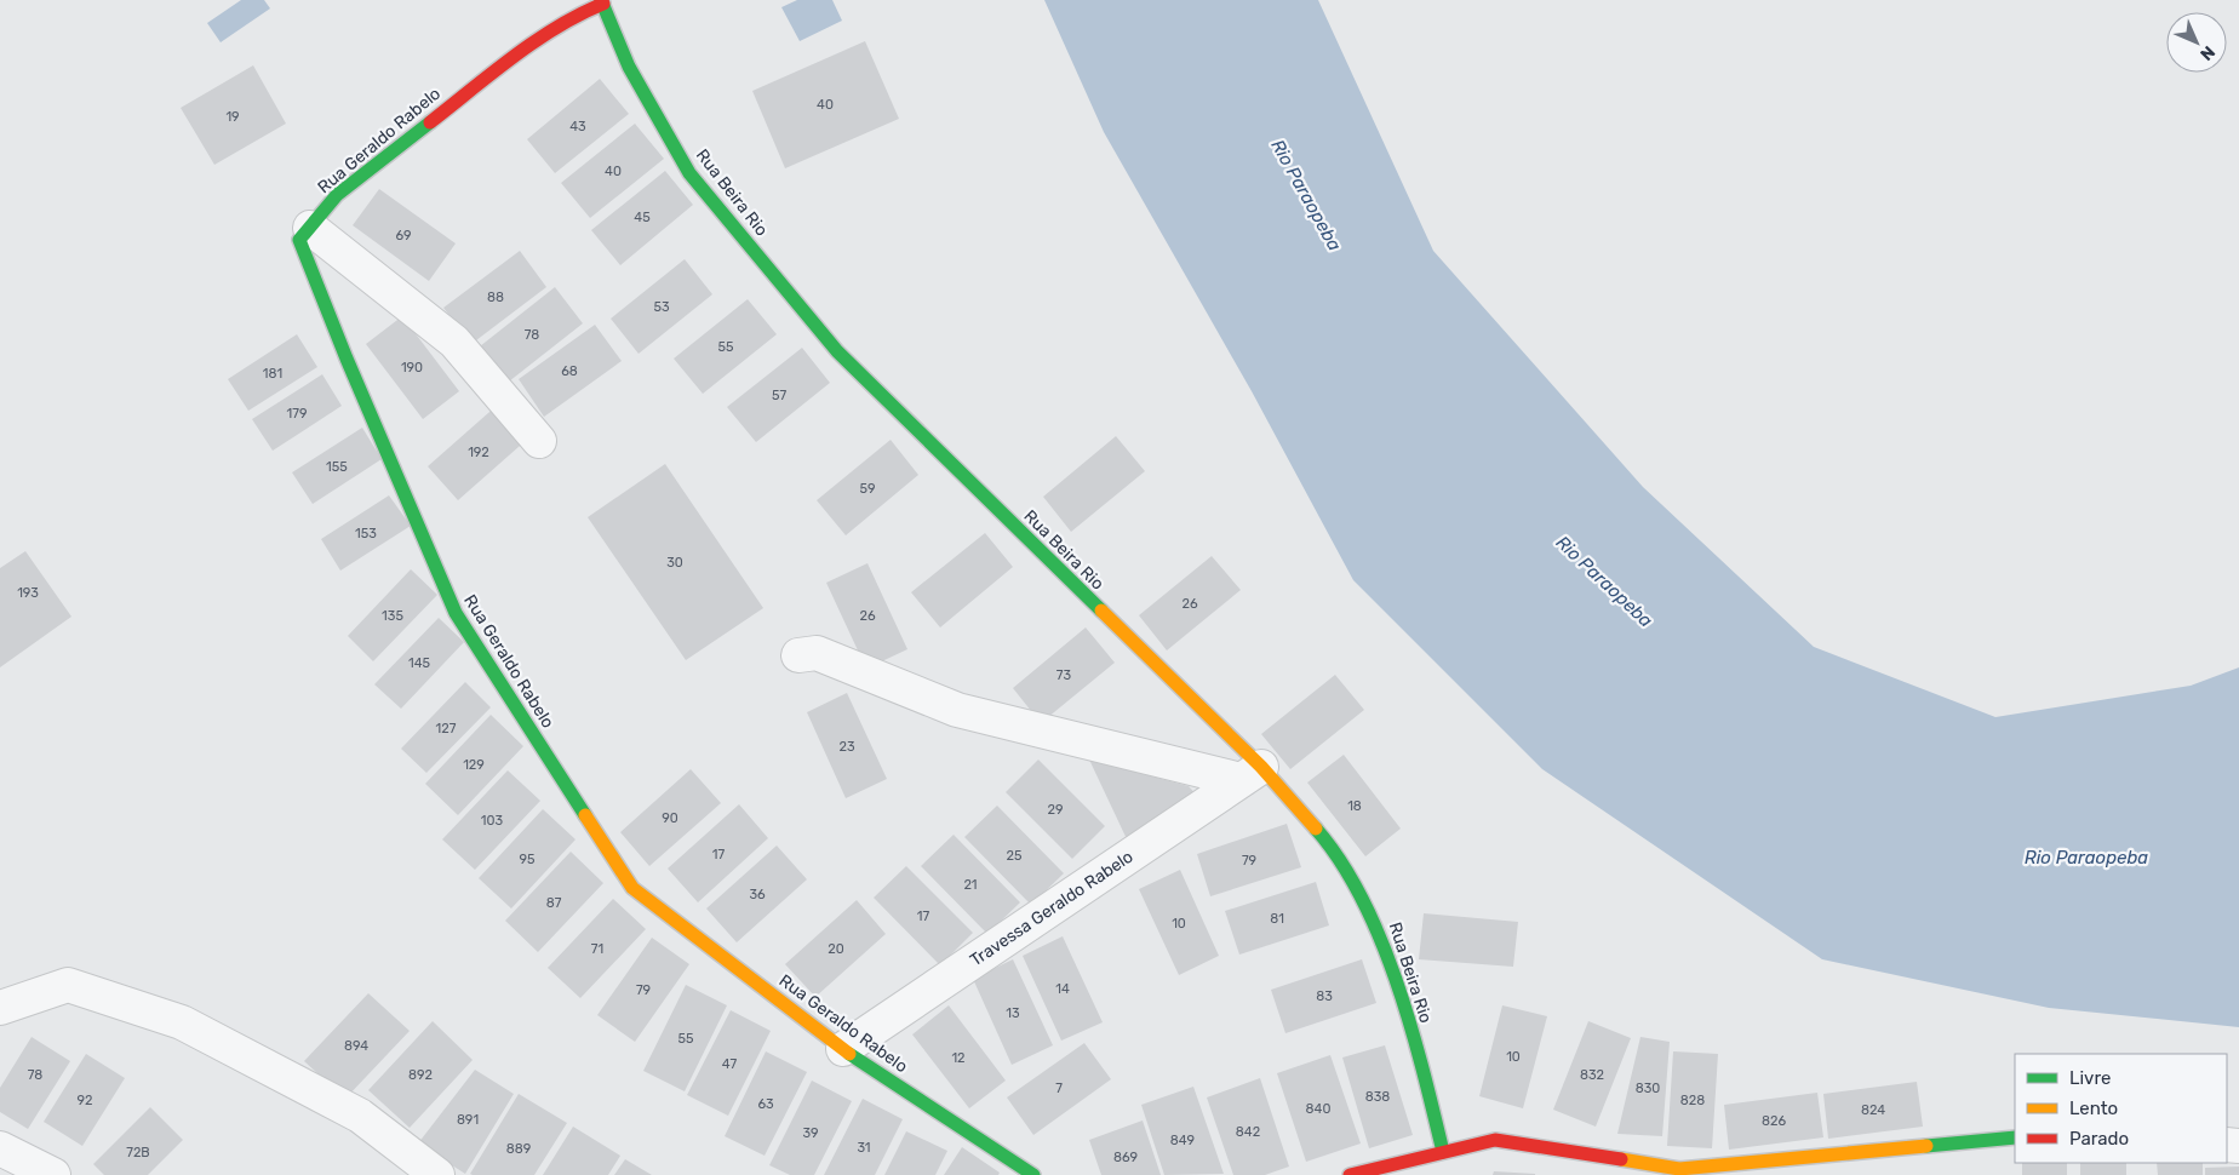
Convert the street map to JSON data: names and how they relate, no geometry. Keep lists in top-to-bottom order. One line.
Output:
{"streets":{"street":["Rua Geraldo Rabelo","Rua Beira Rio","Travessa Geraldo Rabelo"]},"crossings":[["Rua Geraldo Rabelo","Rua Beira Rio"],["Rua Geraldo Rabelo","Travessa Geraldo Rabelo"],["Rua Beira Rio","Travessa Geraldo Rabelo"]],"water":["Rio Paraopeba"],"house_numbers":["40","19","43","40","45","69","88","53","78","55","190","68","181","57","179","192","155","59","153","30","193","26","135","26","145","73","127","23","129","18","29","90","103","17","25","95","79","21","36","87","17","81","10","71","20","14","79","83","13","55","894","10","12","47","78","892","832","7","830","838","92","828","63","840","824","891","826","842","39","849","31","889","72B","869"],"legend":["Livre","Lento","Parado"],"north":"bottom right"}
